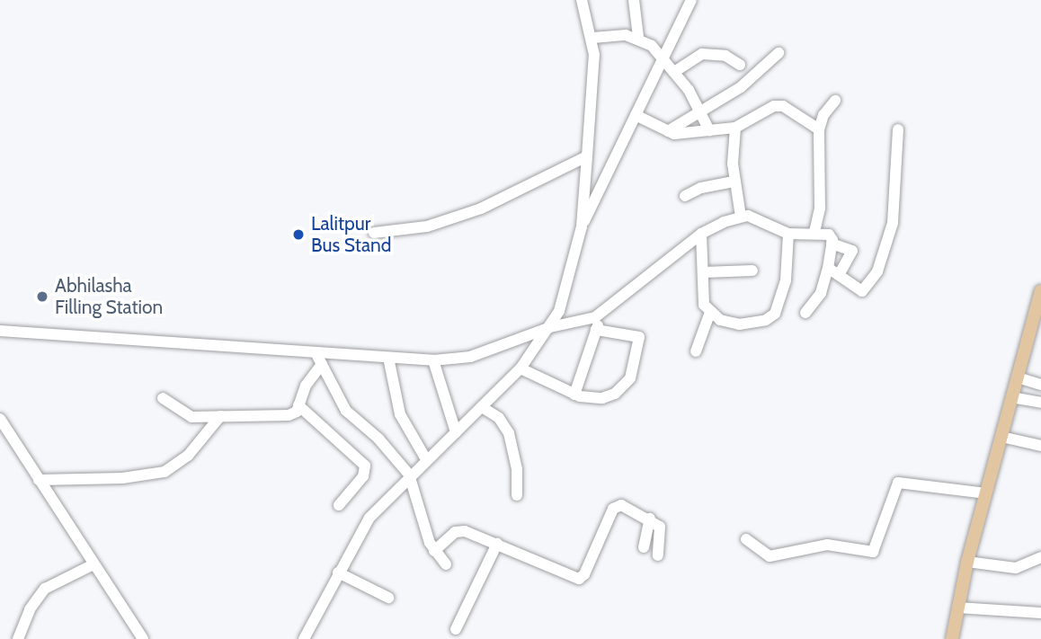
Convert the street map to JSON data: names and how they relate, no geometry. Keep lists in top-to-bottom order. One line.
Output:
{"places":["Lalitpur Bus Stand","Abhilasha Filling Station"]}
